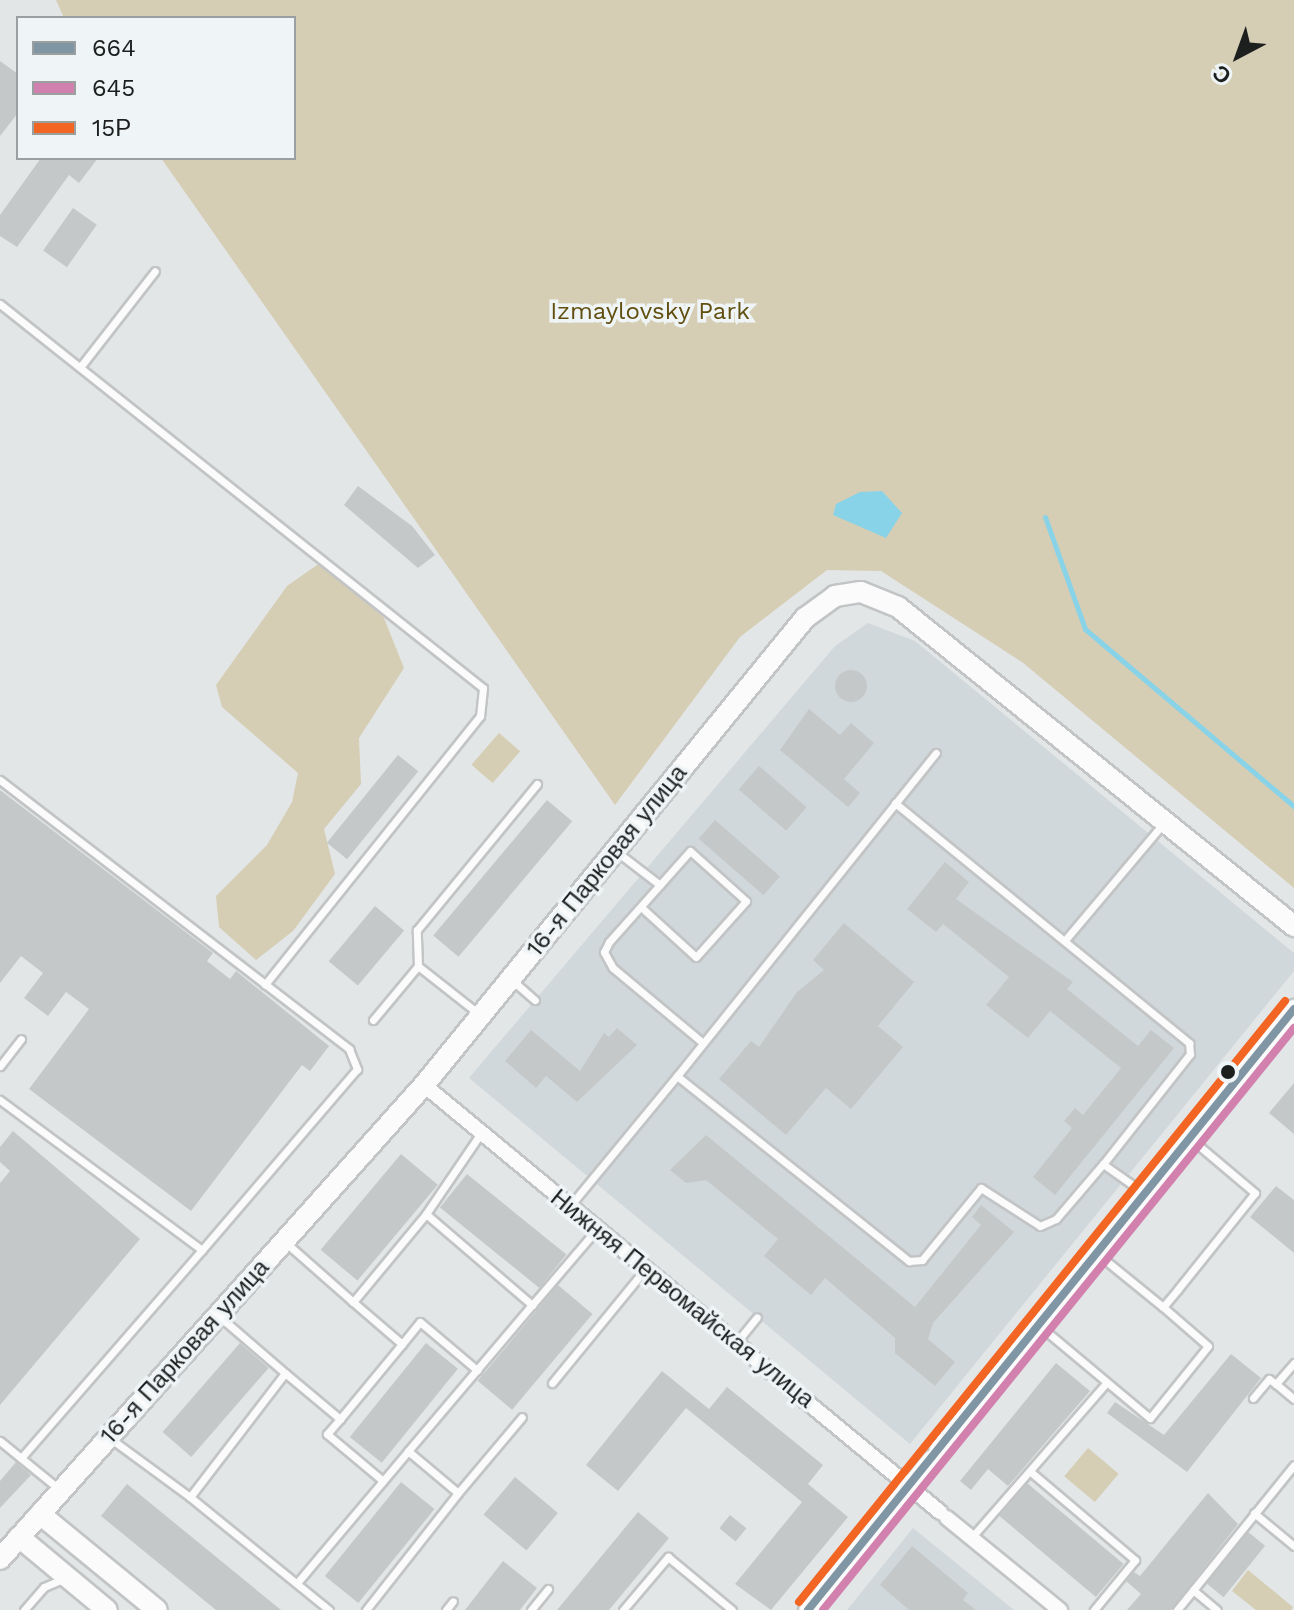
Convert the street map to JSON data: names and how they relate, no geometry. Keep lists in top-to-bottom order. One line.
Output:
{"streets":{"main road":["16-я Парковая улица"],"street":["Нижняя Первомайская улица"]},"crossings":[["16-я Парковая улица","Нижняя Первомайская улица"]],"parks":["Izmaylovsky Park"],"lines":["transit line 15Р","transit line 664","transit line 645"],"legend":["664","645","15Р"],"north":"bottom left"}
